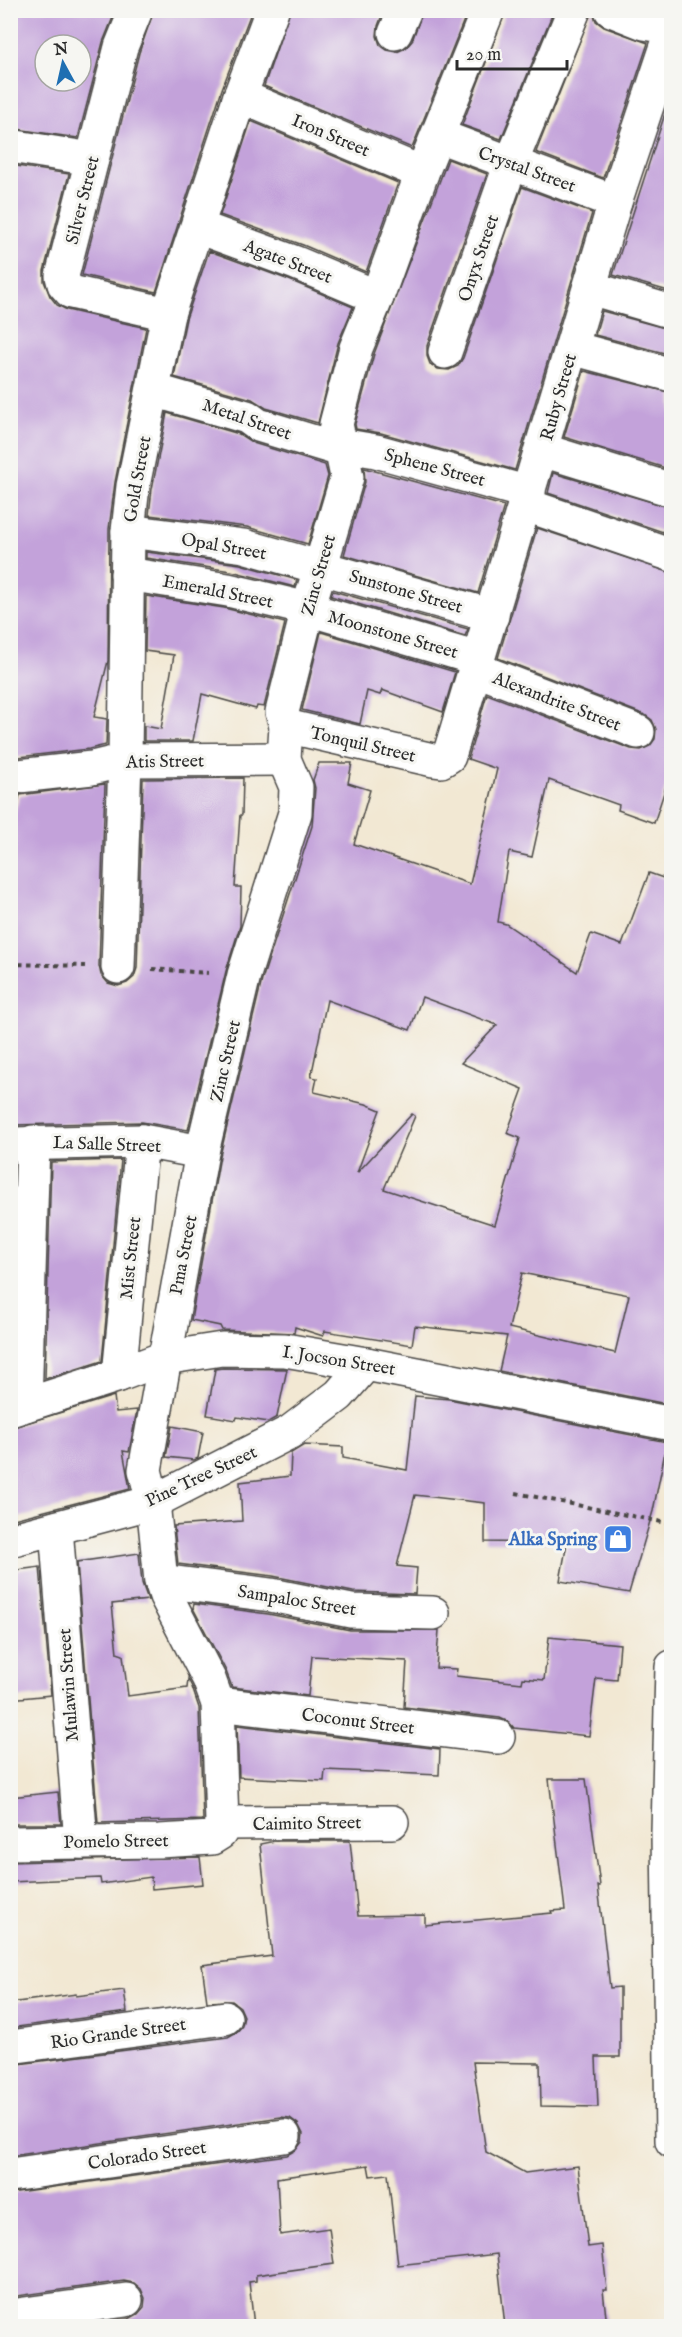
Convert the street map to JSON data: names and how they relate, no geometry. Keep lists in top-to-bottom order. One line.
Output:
{"streets":{"street":["Iron Street","Crystal Street","Silver Street","Onyx Street","Agate Street","Ruby Street","Metal Street","Sphene Street","Gold Street","Opal Street","Zinc Street","Emerald Street","Sunstone Street","Moonstone Street","Alexandrite Street","Tonquil Street","Atis Street","La Salle Street","Pma Street","Mist Street","I. Jocson Street","Pine Tree Street","Sampaloc Street","Mulawin Street","Coconut Street","Caimito Street","Pomelo Street","Rio Grande Street","Colorado Street"]},"crossings":[["Iron Street","Gold Street"],["Iron Street","Zinc Street"],["Crystal Street","Onyx Street"],["Crystal Street","Ruby Street"],["Crystal Street","Zinc Street"],["Silver Street","Gold Street"],["Agate Street","Gold Street"],["Agate Street","Zinc Street"],["Ruby Street","Sphene Street"],["Ruby Street","Sunstone Street"],["Ruby Street","Moonstone Street"],["Ruby Street","Alexandrite Street"],["Ruby Street","Tonquil Street"],["Metal Street","Sphene Street"],["Metal Street","Gold Street"],["Metal Street","Zinc Street"],["Sphene Street","Zinc Street"],["Gold Street","Opal Street"],["Gold Street","Emerald Street"],["Gold Street","Atis Street"],["Opal Street","Zinc Street"],["Opal Street","Sunstone Street"],["Zinc Street","Emerald Street"],["Zinc Street","Sunstone Street"],["Zinc Street","Moonstone Street"],["Zinc Street","Tonquil Street"],["Zinc Street","Atis Street"],["Zinc Street","La Salle Street"],["Zinc Street","Pma Street"],["Emerald Street","Moonstone Street"],["Moonstone Street","Alexandrite Street"],["La Salle Street","Pma Street"],["La Salle Street","Mist Street"],["Pma Street","I. Jocson Street"],["Pma Street","Pine Tree Street"],["Pma Street","Sampaloc Street"],["Pma Street","Coconut Street"],["Pma Street","Caimito Street"],["Pma Street","Pomelo Street"],["Mist Street","I. Jocson Street"],["I. Jocson Street","Pine Tree Street"],["Pine Tree Street","Mulawin Street"],["Mulawin Street","Pomelo Street"],["Caimito Street","Pomelo Street"]],"places":{"shop":["Alka Spring"]},"scale_bar":"20 m","north":"top"}
